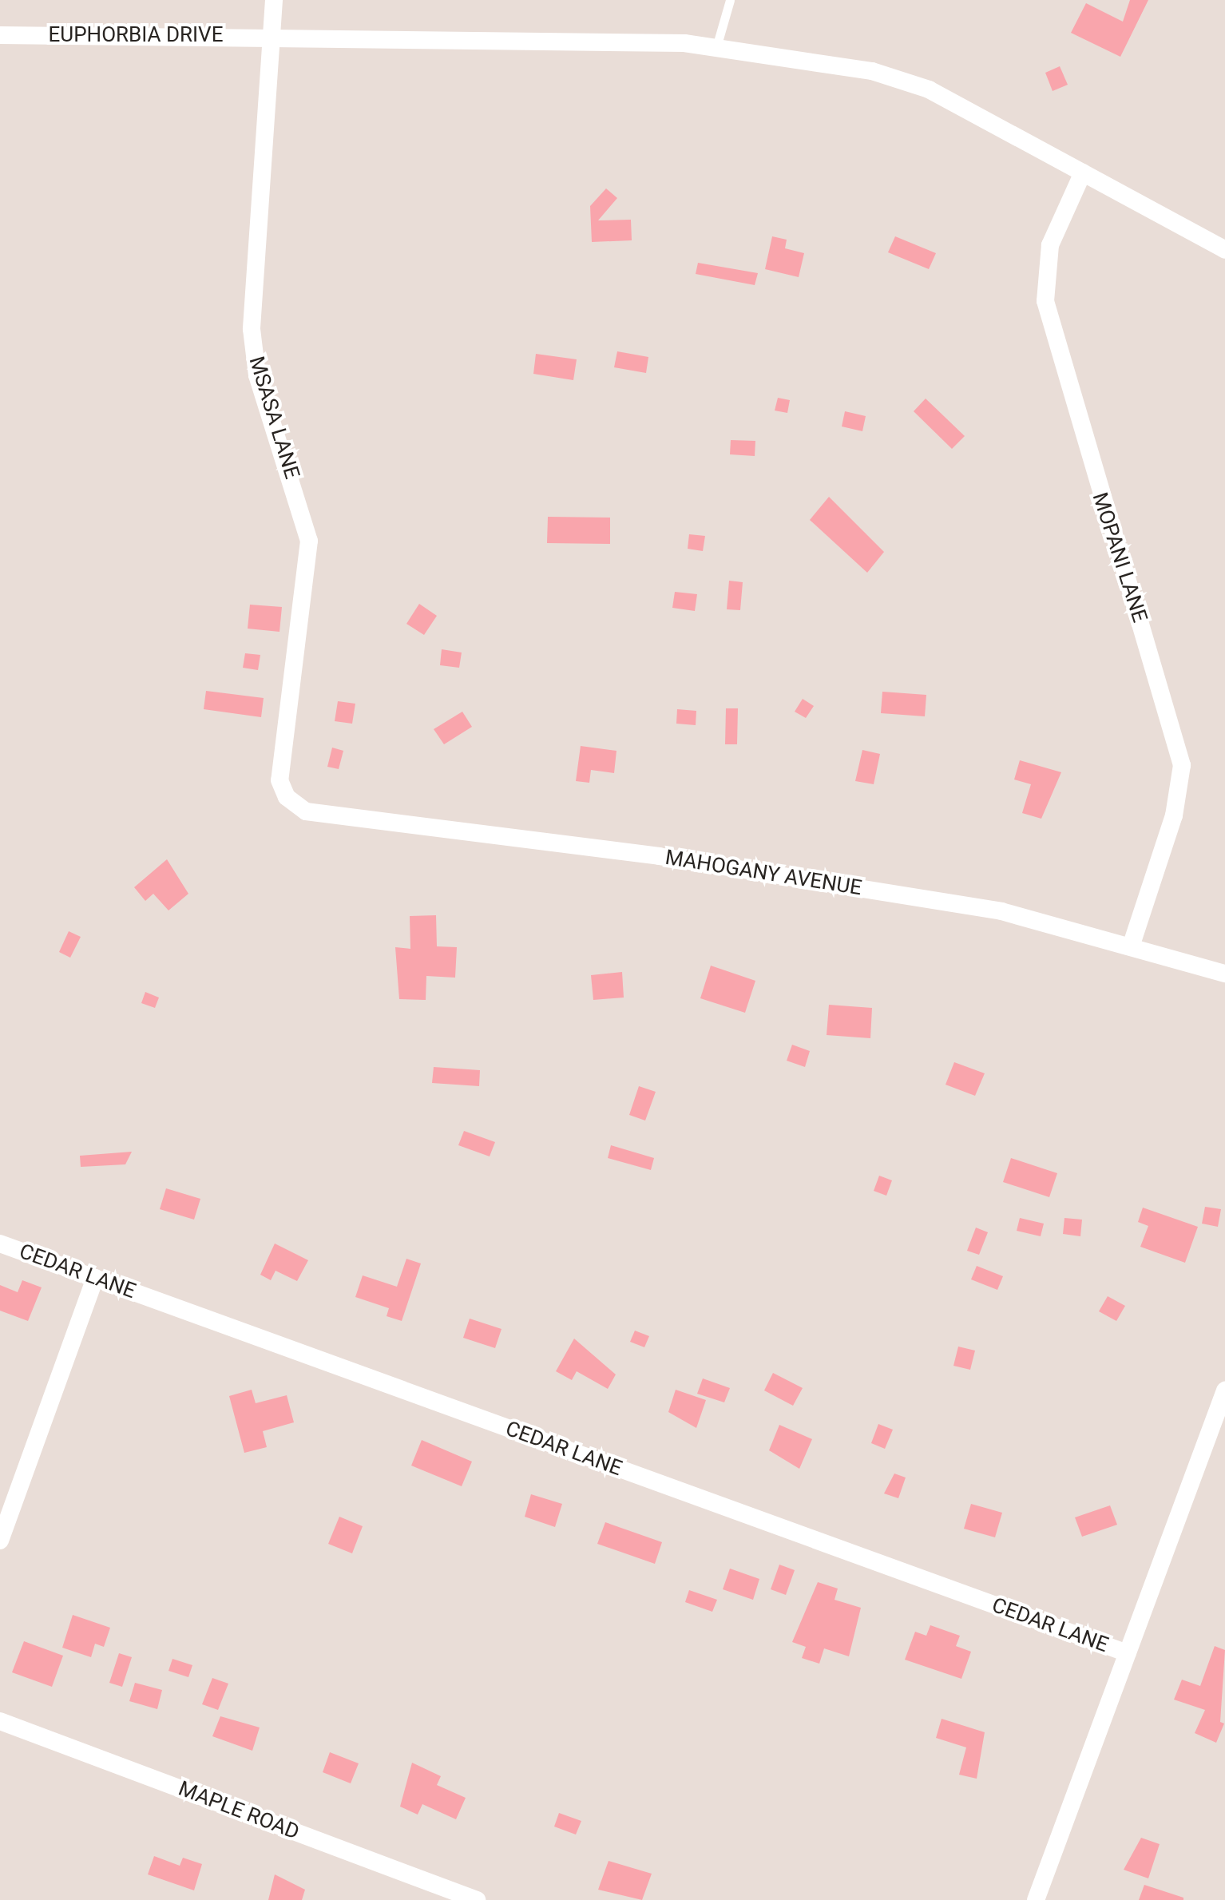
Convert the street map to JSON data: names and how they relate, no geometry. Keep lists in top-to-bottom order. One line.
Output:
{"streets":{"street":["EUPHORBIA DRIVE","MSASA LANE","MOPANI LANE","MAHOGANY AVENUE","CEDAR LANE","MAPLE ROAD"]},"crossings":[["EUPHORBIA DRIVE","MSASA LANE"],["EUPHORBIA DRIVE","MOPANI LANE"],["MSASA LANE","MAHOGANY AVENUE"],["MOPANI LANE","MAHOGANY AVENUE"]]}
